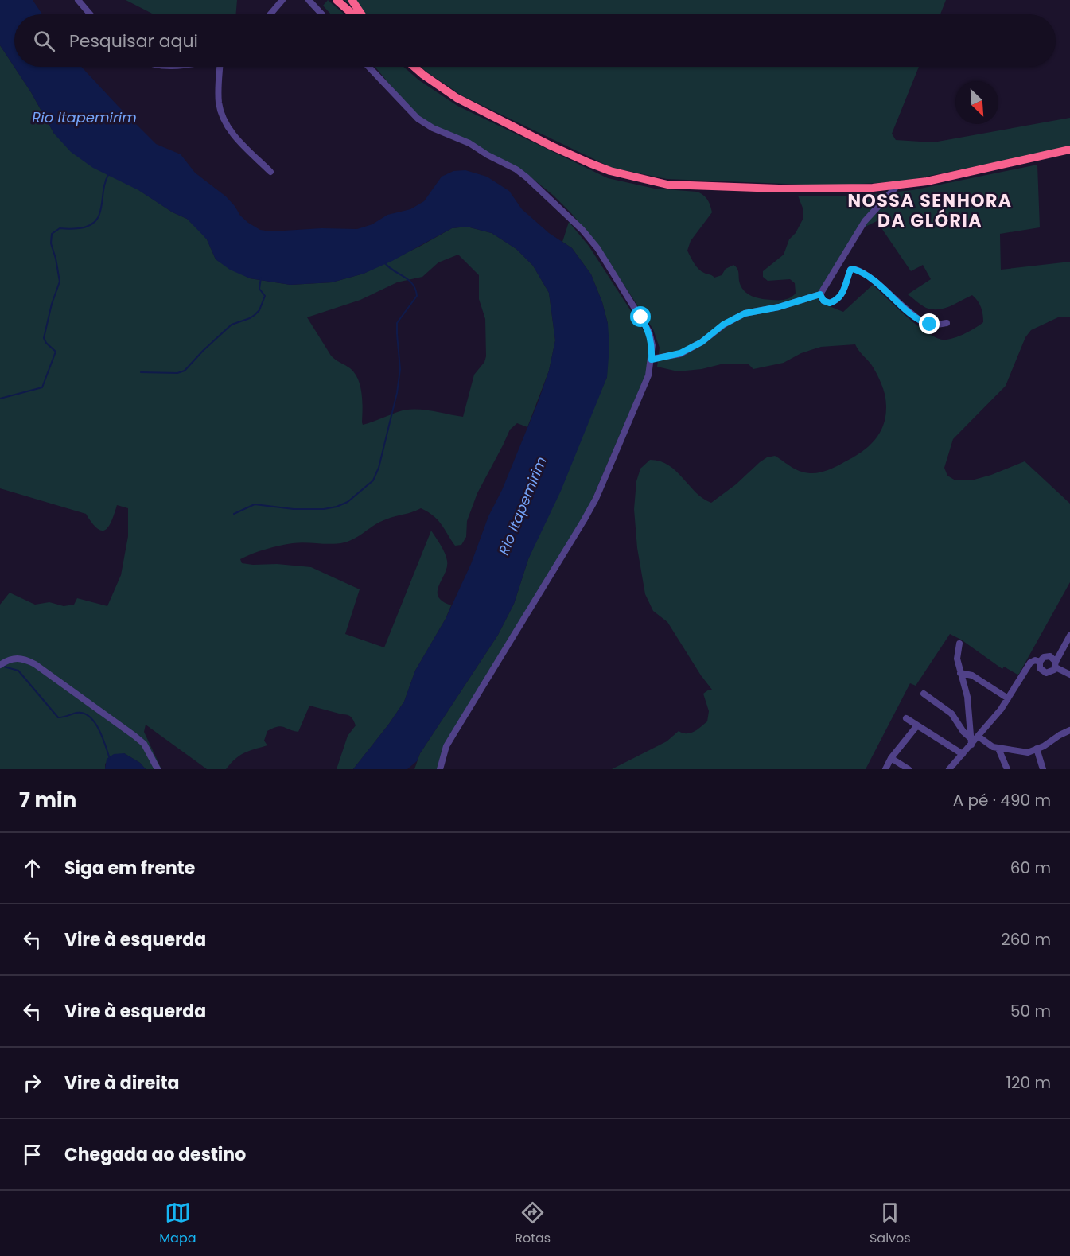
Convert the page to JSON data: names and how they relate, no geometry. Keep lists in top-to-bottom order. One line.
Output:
{"districts":["NOSSA SENHORA DA GLÓRIA"],"water":["Rio Itapemirim"],"north":"bottom right","page":{"search":"Pesquisar aqui","heading":["7 min","A pé · 490 m"],"list":[["Siga em frente","60 m"],["Vire à esquerda","260 m"],["Vire à esquerda","50 m"],["Vire à direita","120 m"],"Chegada ao destino"],"nav":["Mapa","Rotas","Salvos"]}}
